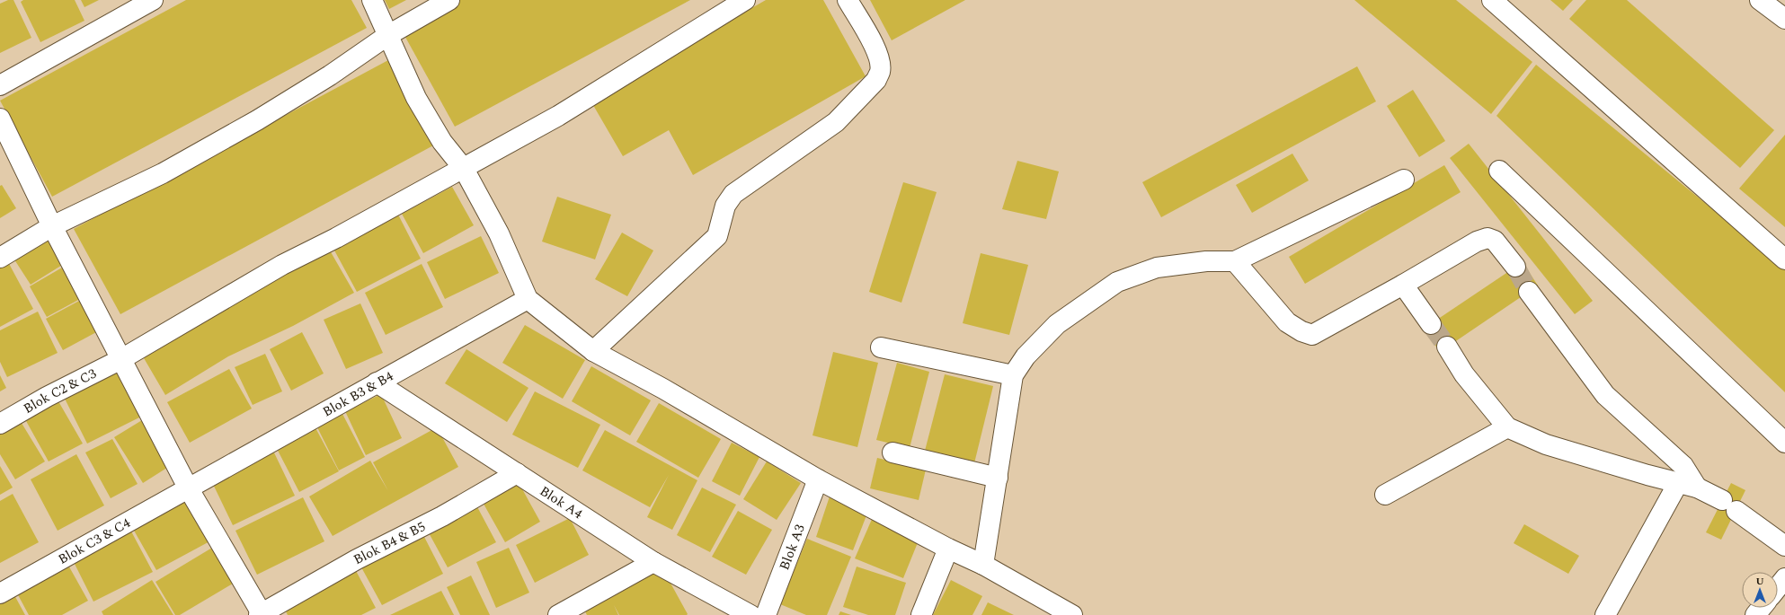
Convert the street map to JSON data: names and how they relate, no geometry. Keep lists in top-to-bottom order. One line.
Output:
{"streets":{"main road":["Blok C2 & C3","Blok B3 & B4","Blok A4","Blok C3 & C4","Blok B4 & B5","Blok A3"]},"crossings":[["Blok B3 & B4","Blok A4"],["Blok B3 & B4","Blok C3 & C4"],["Blok A4","Blok B4 & B5"]],"north":"top"}
